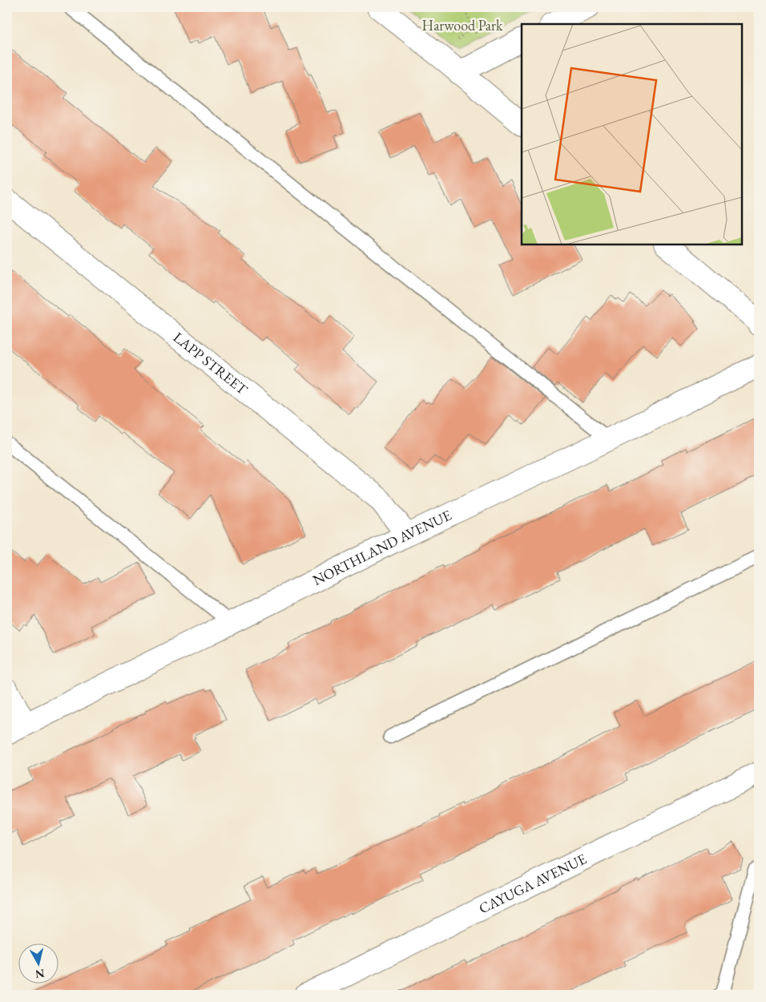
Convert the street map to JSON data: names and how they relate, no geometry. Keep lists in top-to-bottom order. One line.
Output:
{"streets":{"street":["LAPP STREET","NORTHLAND AVENUE","CAYUGA AVENUE"]},"crossings":[["LAPP STREET","NORTHLAND AVENUE"]],"parks":["Harwood Park"],"north":"bottom"}
